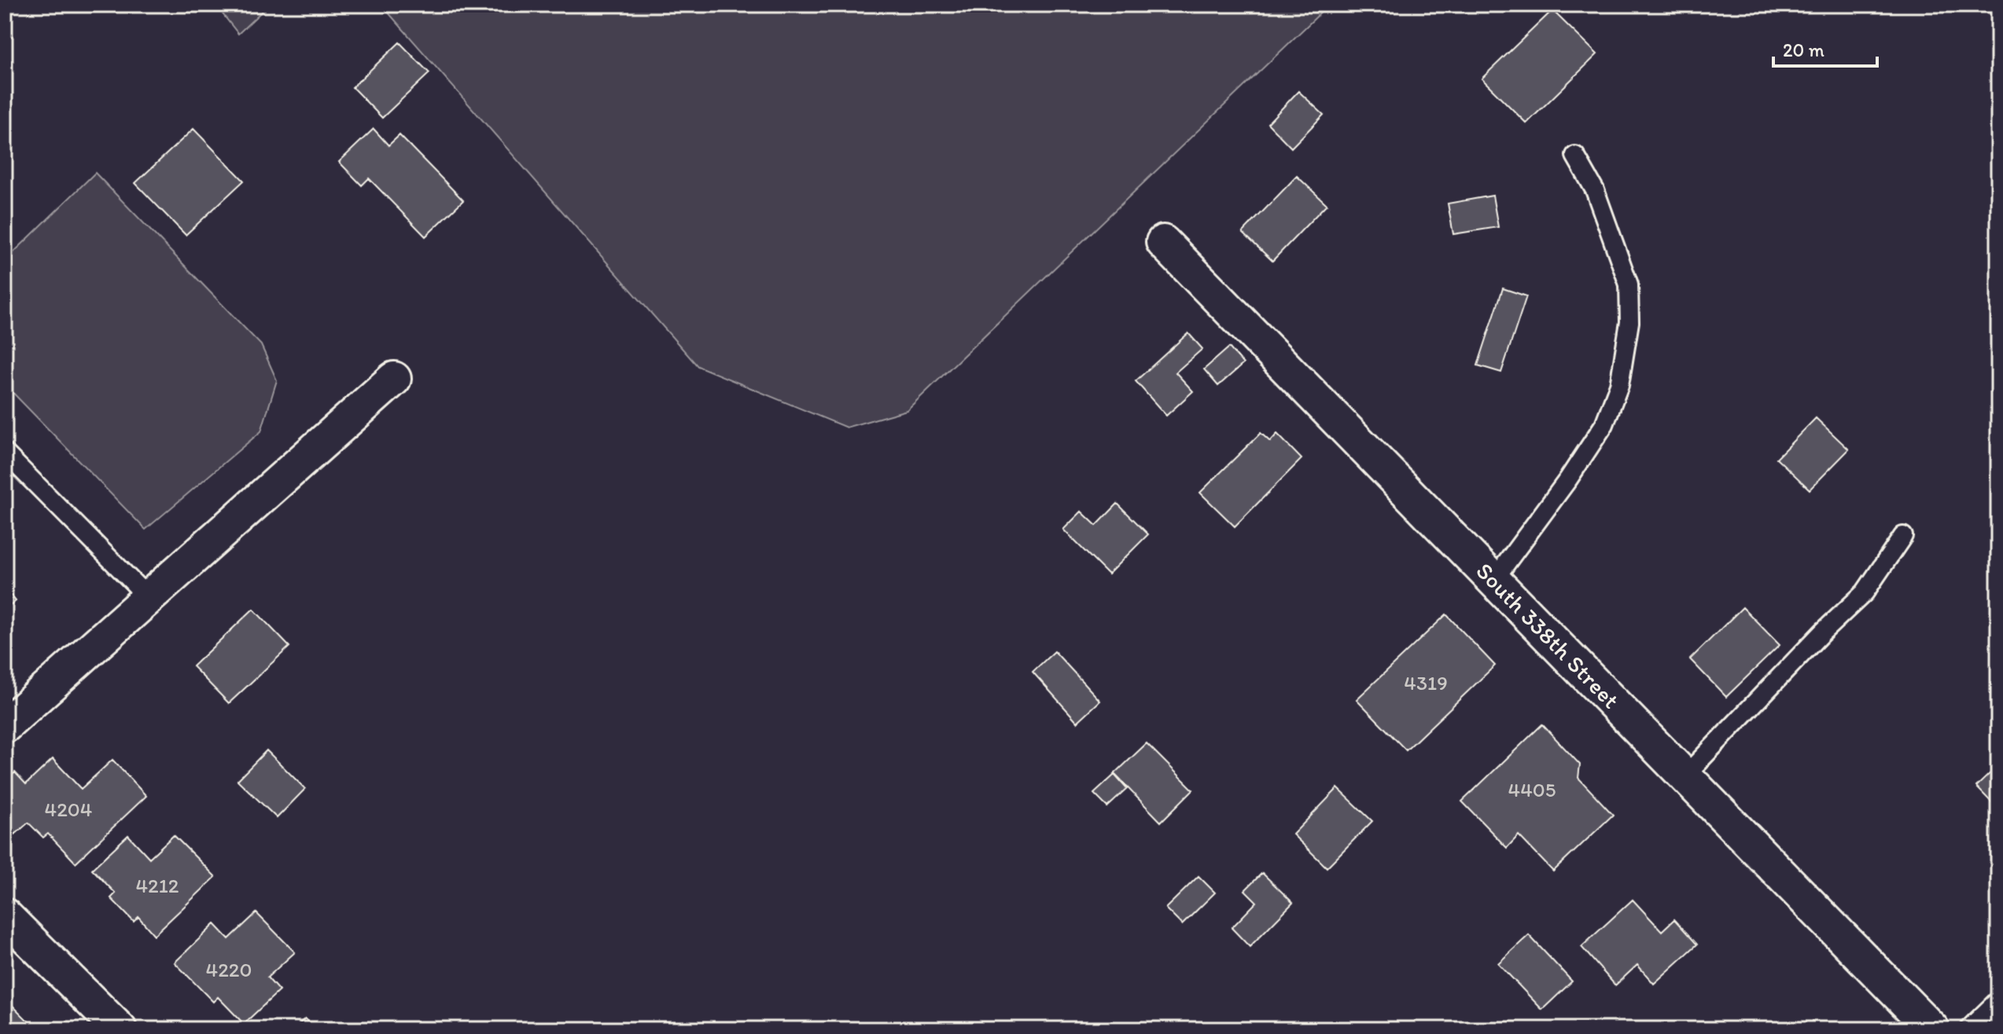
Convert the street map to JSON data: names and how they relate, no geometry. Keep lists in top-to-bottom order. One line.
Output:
{"streets":{"street":["South 338th Street"]},"house_numbers":["4319","4405","4204","4212","4220"],"scale_bar":"20 m"}
